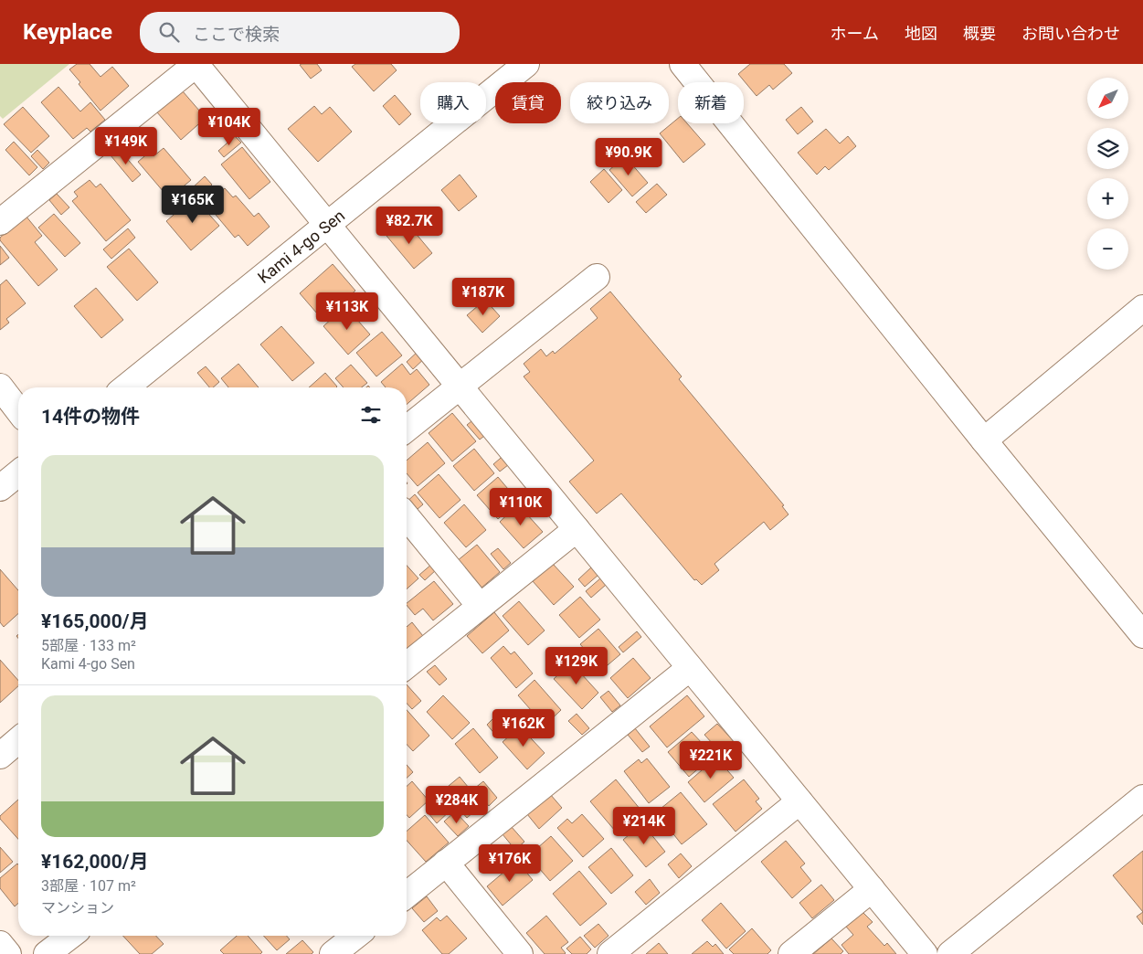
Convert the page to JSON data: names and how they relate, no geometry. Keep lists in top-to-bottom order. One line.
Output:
{"streets":{"street":["Kami 4-go Sen"]},"north":"bottom left","page":{"header":"Keyplace","search":"ここで検索","nav":["ホーム","地図","概要","お問い合わせ"],"map_buttons":["+","−"],"chip":["購入","賃貸","絞り込み","新着"],"price":["¥104K","¥149K","¥90.9K","¥165K","¥82.7K","¥187K","¥113K","¥110K","¥129K","¥162K","¥221K","¥284K","¥214K","¥176K"],"heading":"14件の物件","list":[{"name":"¥165,000/月","note":"5部屋 · 133 m² · Kami 4-go Sen"},{"name":"¥162,000/月","note":"3部屋 · 107 m² · マンション"}]}}
